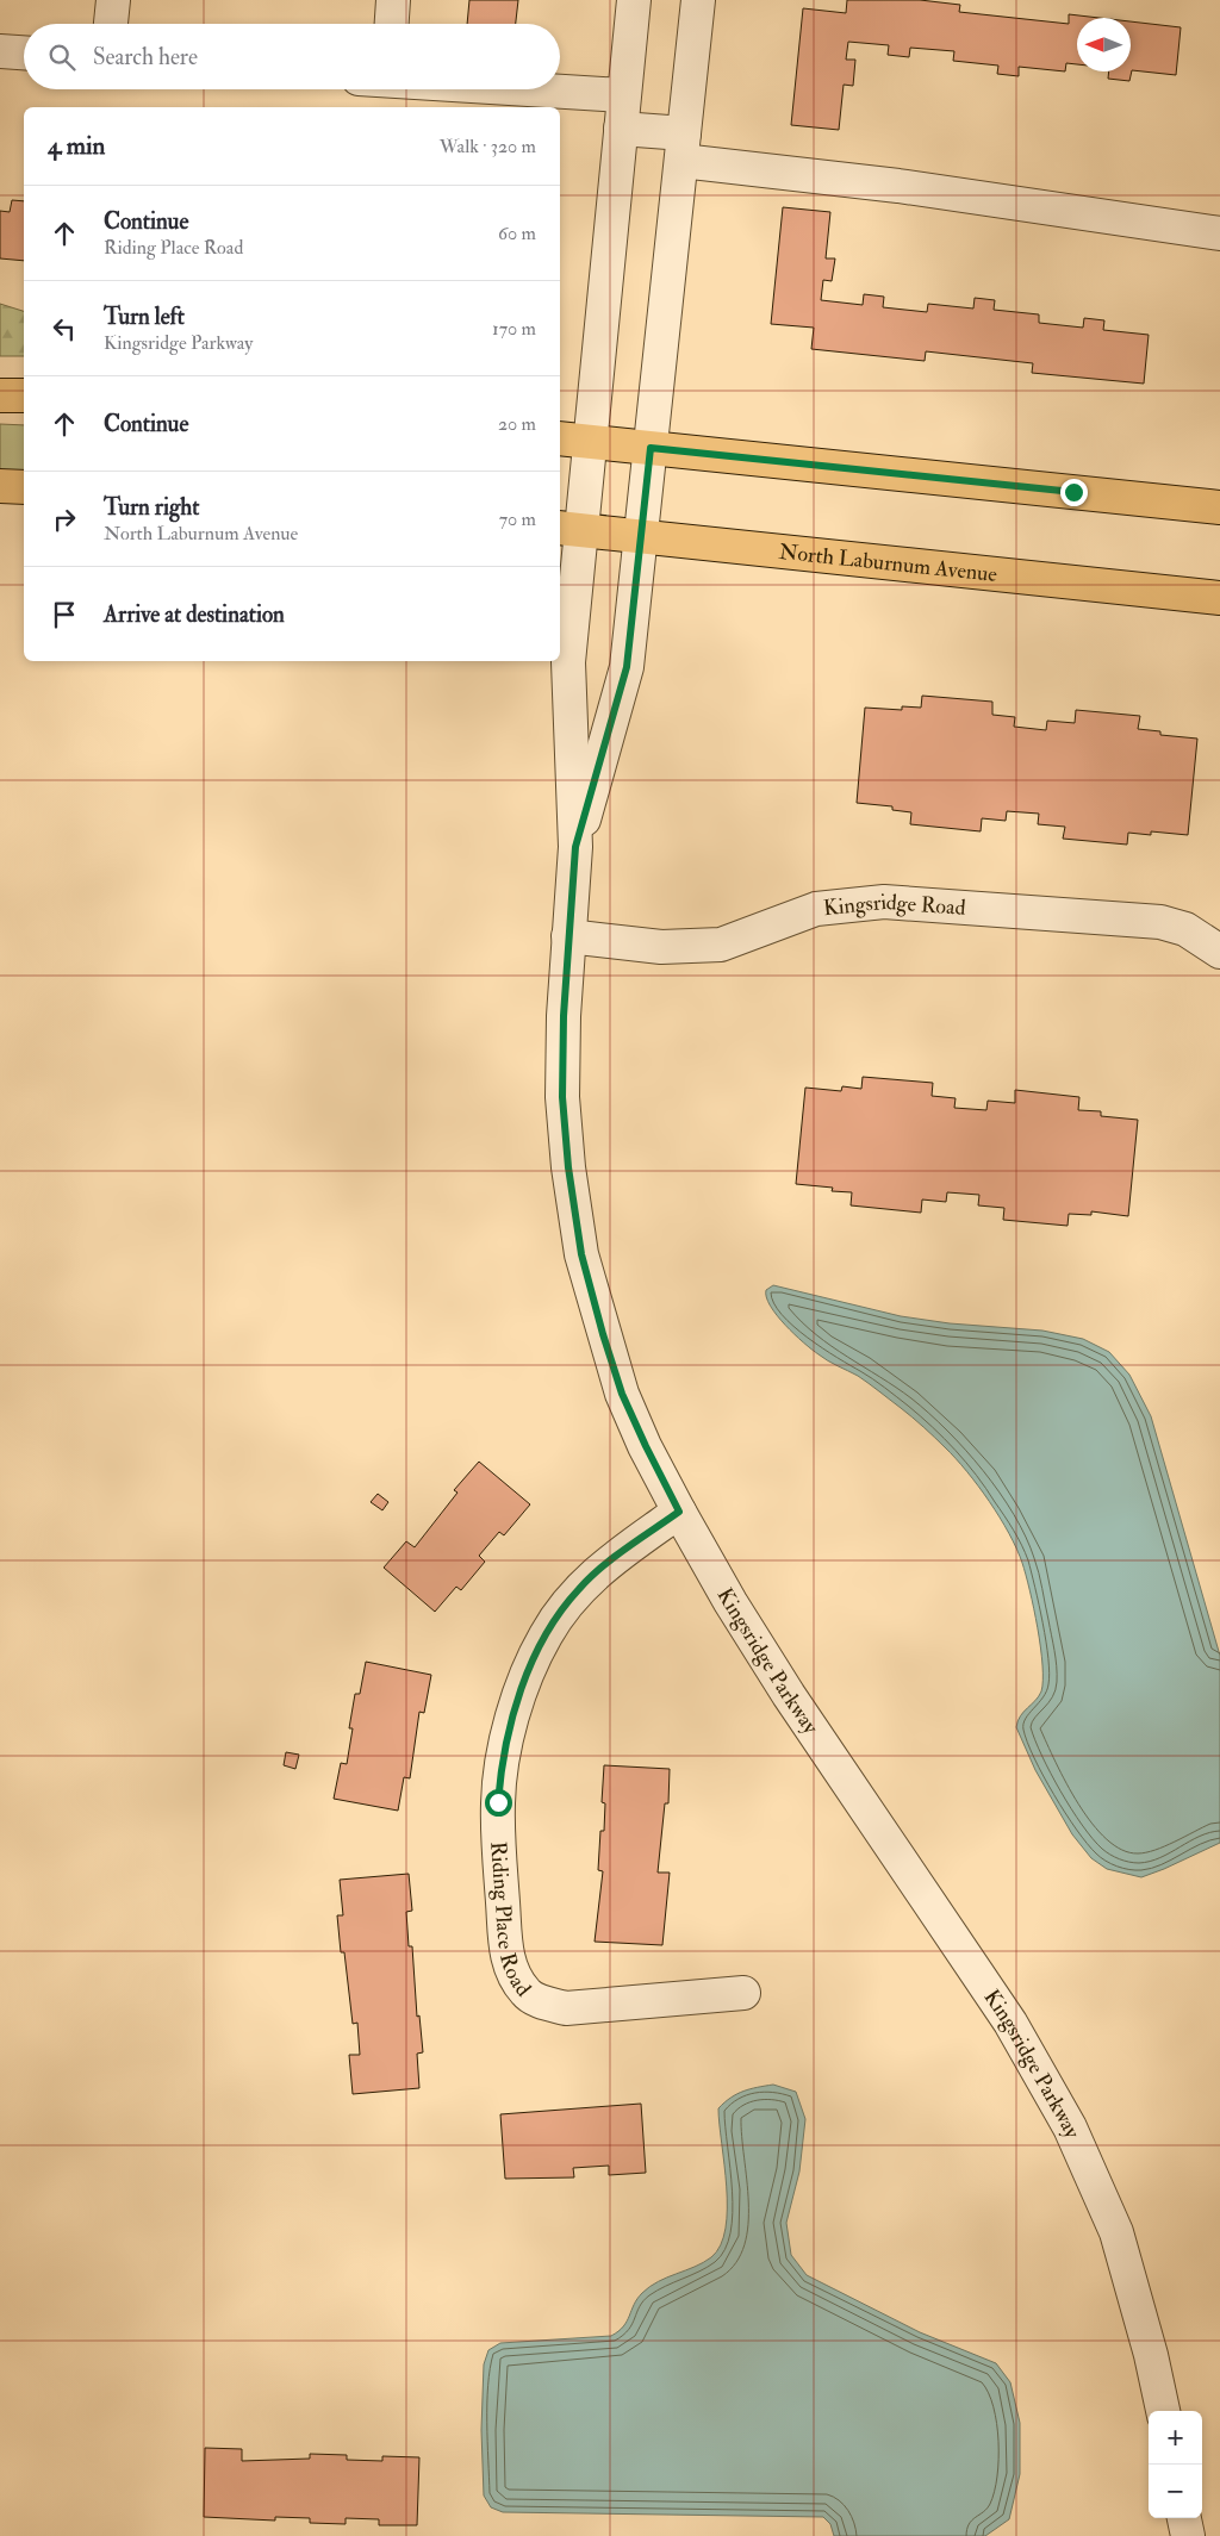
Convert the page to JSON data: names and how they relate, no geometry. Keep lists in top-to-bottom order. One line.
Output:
{"streets":{"main road":["North Laburnum Avenue"],"street":["Kingsridge Road","Kingsridge Parkway","Riding Place Road"]},"crossings":[["North Laburnum Avenue","Kingsridge Parkway"],["Kingsridge Road","Kingsridge Parkway"],["Kingsridge Parkway","Riding Place Road"]],"north":"left","page":{"search":"Search here","heading":["4 min","Walk · 320 m"],"list":[["Continue","Riding Place Road","60 m"],["Turn left","Kingsridge Parkway","170 m"],["Continue","20 m"],["Turn right","North Laburnum Avenue","70 m"],"Arrive at destination"],"map_buttons":["+","−"]}}
